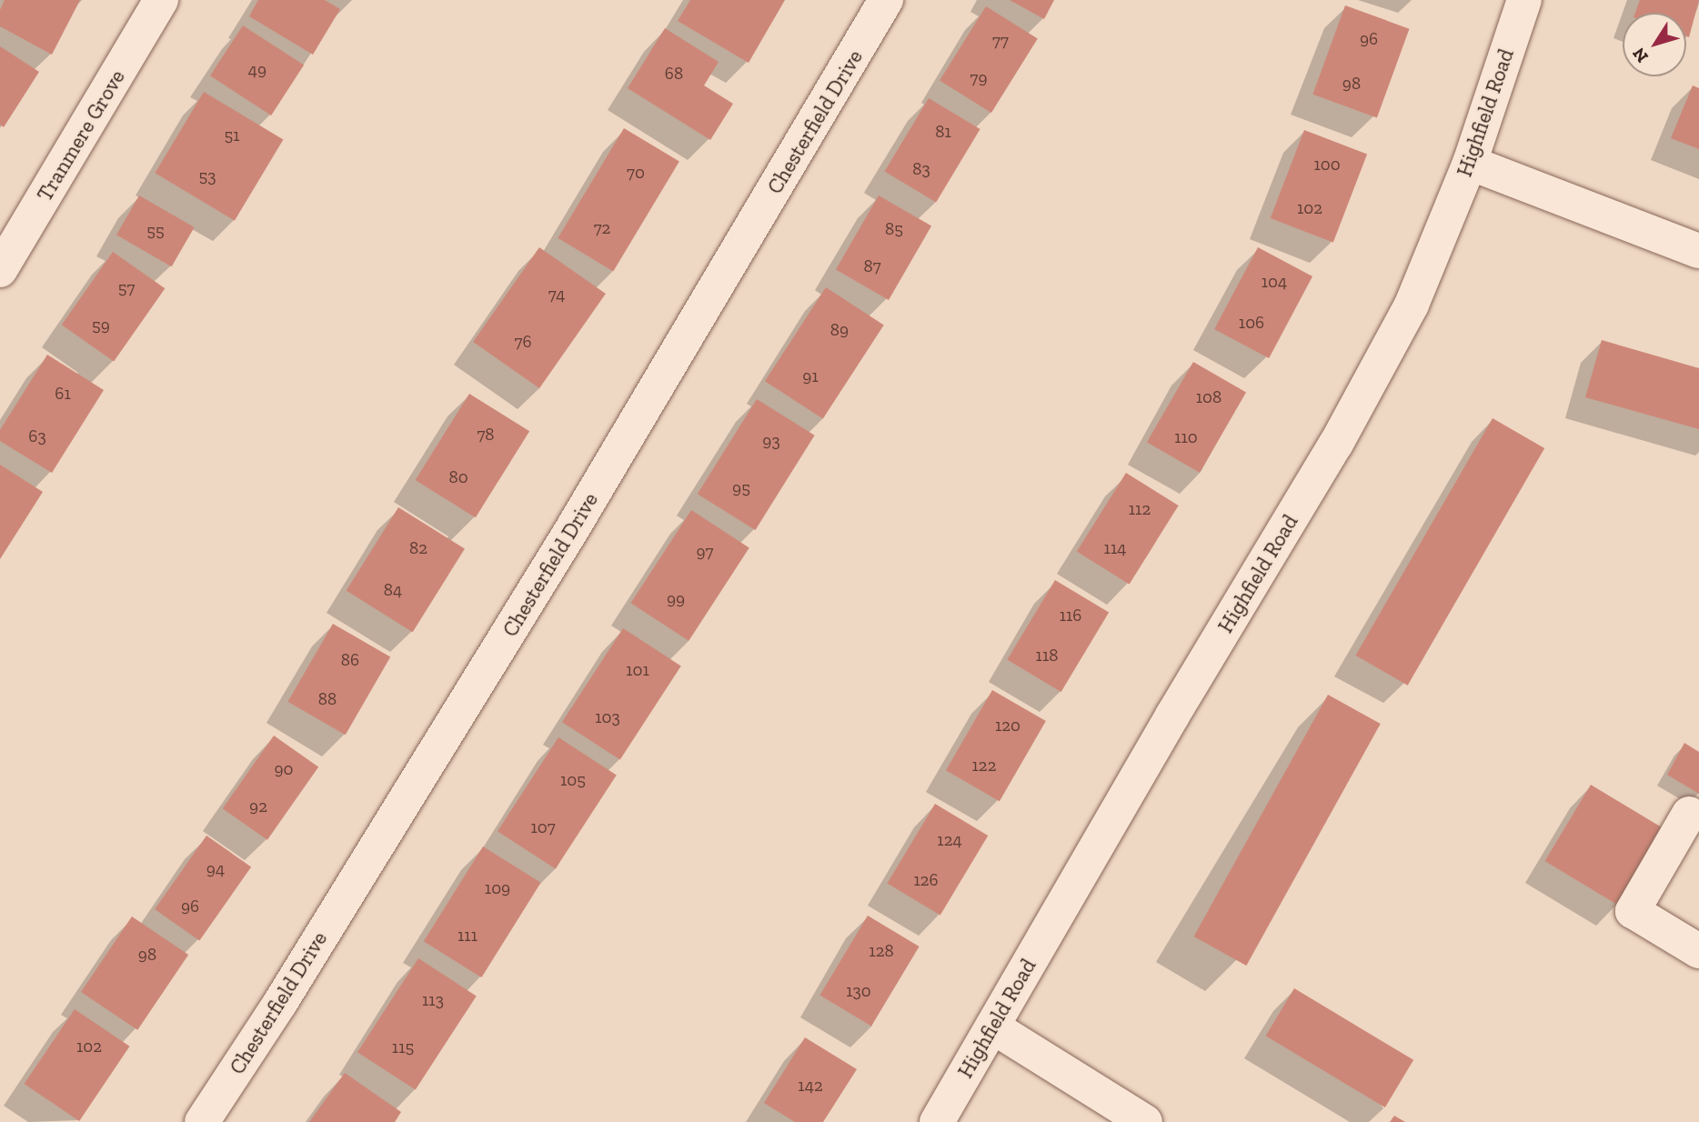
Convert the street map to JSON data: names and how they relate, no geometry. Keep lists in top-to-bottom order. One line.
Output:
{"streets":{"street":["Highfield Road","Chesterfield Drive","Tranmere Grove"]},"house_numbers":["96","77","49","68","79","98","81","51","100","83","70","53","102","72","85","55","87","104","57","74","106","59","89","76","91","61","108","78","63","110","93","80","95","112","82","114","97","84","99","116","118","86","101","88","103","120","122","90","105","92","107","124","94","126","109","96","111","128","98","130","113","102","115","142"],"north":"bottom left"}
